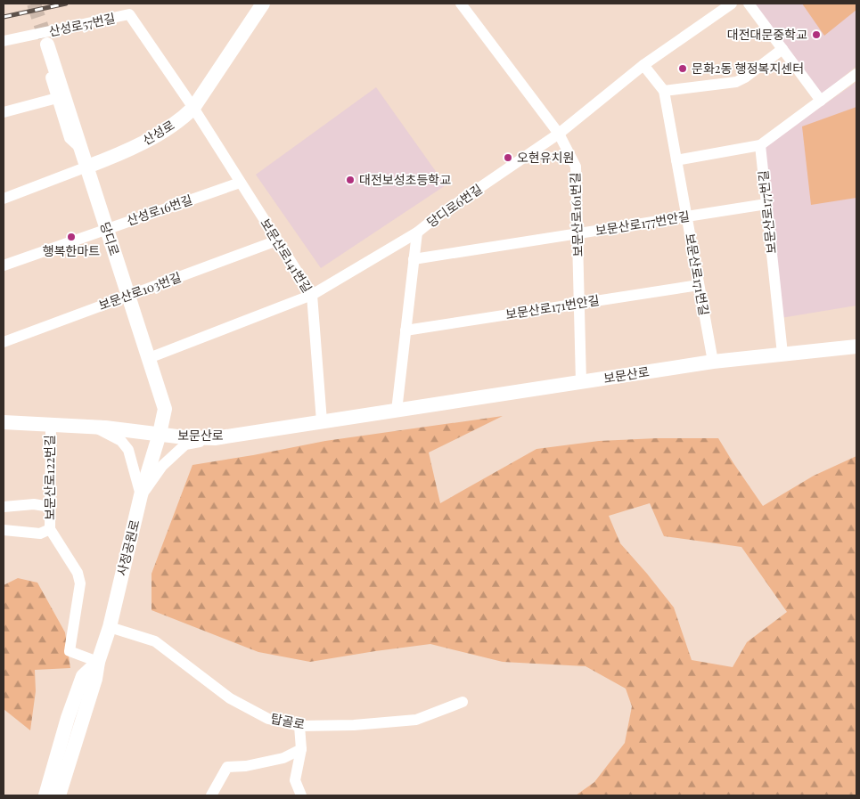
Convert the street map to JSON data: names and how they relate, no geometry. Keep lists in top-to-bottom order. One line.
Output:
{"streets":{"main road":["산성로","당디로","보문산로","사정공원로"],"street":["산성로57번길","당디로6번길","산성로16번길","보문산로177번길","보문산로161번길","보문산로177번안길","보문산로141번길","보문산로171번길","보문산로103번길","보문산로171번안길","보문산로122번길","탑골로"]},"crossings":[["산성로57번길","산성로"],["산성로57번길","당디로"],["산성로57번길","보문산로141번길"],["산성로","당디로"],["산성로","보문산로141번길"],["당디로6번길","보문산로161번길"],["당디로6번길","당디로"],["당디로6번길","보문산로141번길"],["당디로6번길","보문산로171번길"],["산성로16번길","당디로"],["산성로16번길","보문산로141번길"],["보문산로177번길","보문산로177번안길"],["보문산로177번길","보문산로"],["보문산로161번길","보문산로177번안길"],["보문산로161번길","보문산로171번안길"],["보문산로161번길","보문산로"],["보문산로177번안길","보문산로171번길"],["당디로","보문산로103번길"],["당디로","보문산로"],["당디로","사정공원로"],["보문산로141번길","보문산로103번길"],["보문산로141번길","보문산로"],["보문산로171번길","보문산로171번안길"],["보문산로171번길","보문산로"],["보문산로","보문산로122번길"],["보문산로","사정공원로"],["보문산로122번길","사정공원로"],["사정공원로","탑골로"]],"places":["대전대문중학교","문화2동 행정복지센터","오현유치원","대전보성초등학교","행복한마트"]}
